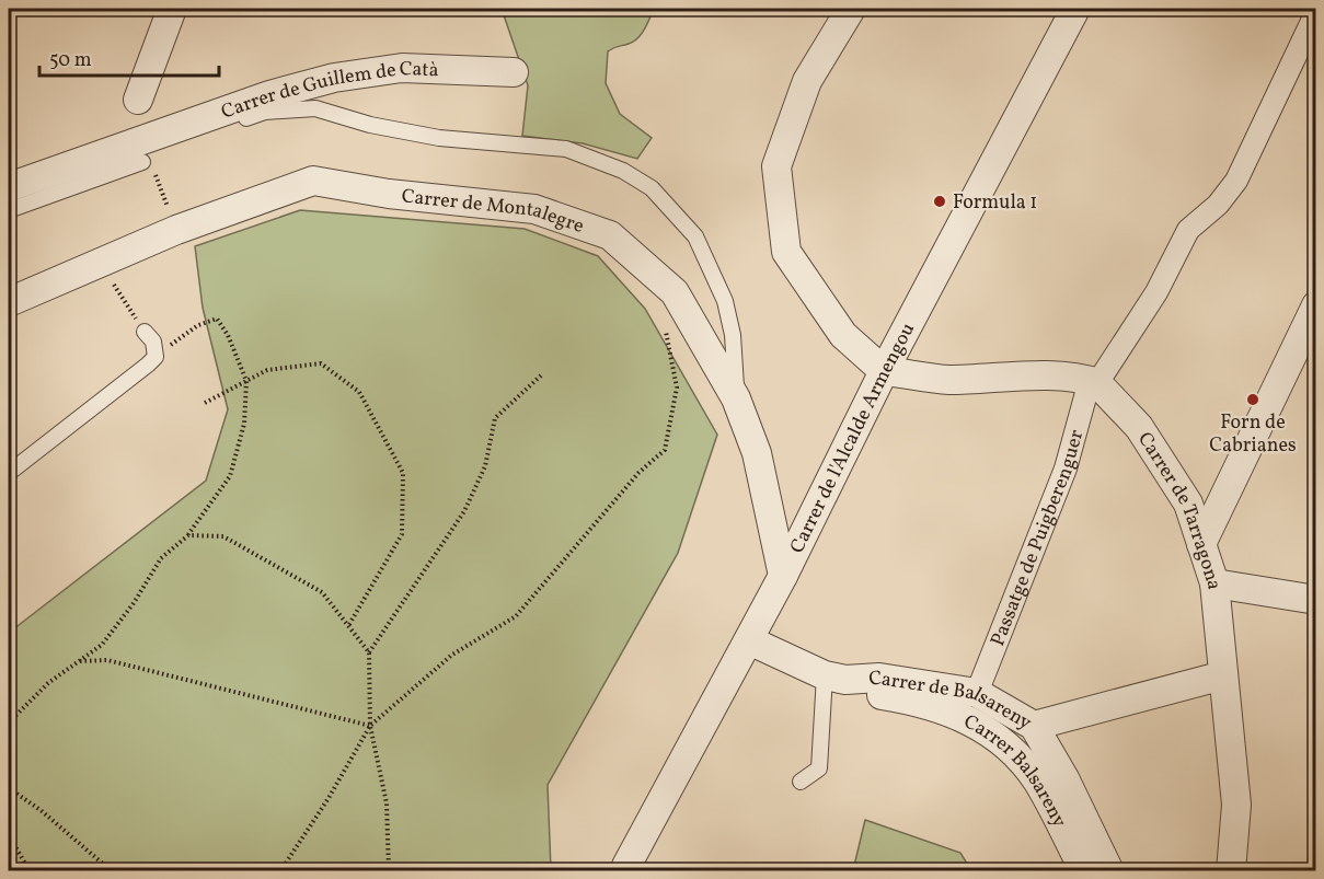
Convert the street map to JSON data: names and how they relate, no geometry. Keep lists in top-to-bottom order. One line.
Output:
{"streets":{"street":["Carrer de Guillem de Catà","Carrer de Montalegre","Carrer de l'Alcalde Armengou","Carrer de Tarragona","Passatge de Puigberenguer","Carrer de Balsareny","Carrer Balsareny"]},"crossings":[["Carrer de Montalegre","Carrer de l'Alcalde Armengou"],["Carrer de l'Alcalde Armengou","Carrer de Balsareny"],["Carrer de Tarragona","Passatge de Puigberenguer"],["Passatge de Puigberenguer","Carrer de Balsareny"],["Carrer de Balsareny","Carrer Balsareny"]],"places":["Formula 1","Forn de Cabrianes"],"scale_bar":"50 m"}
